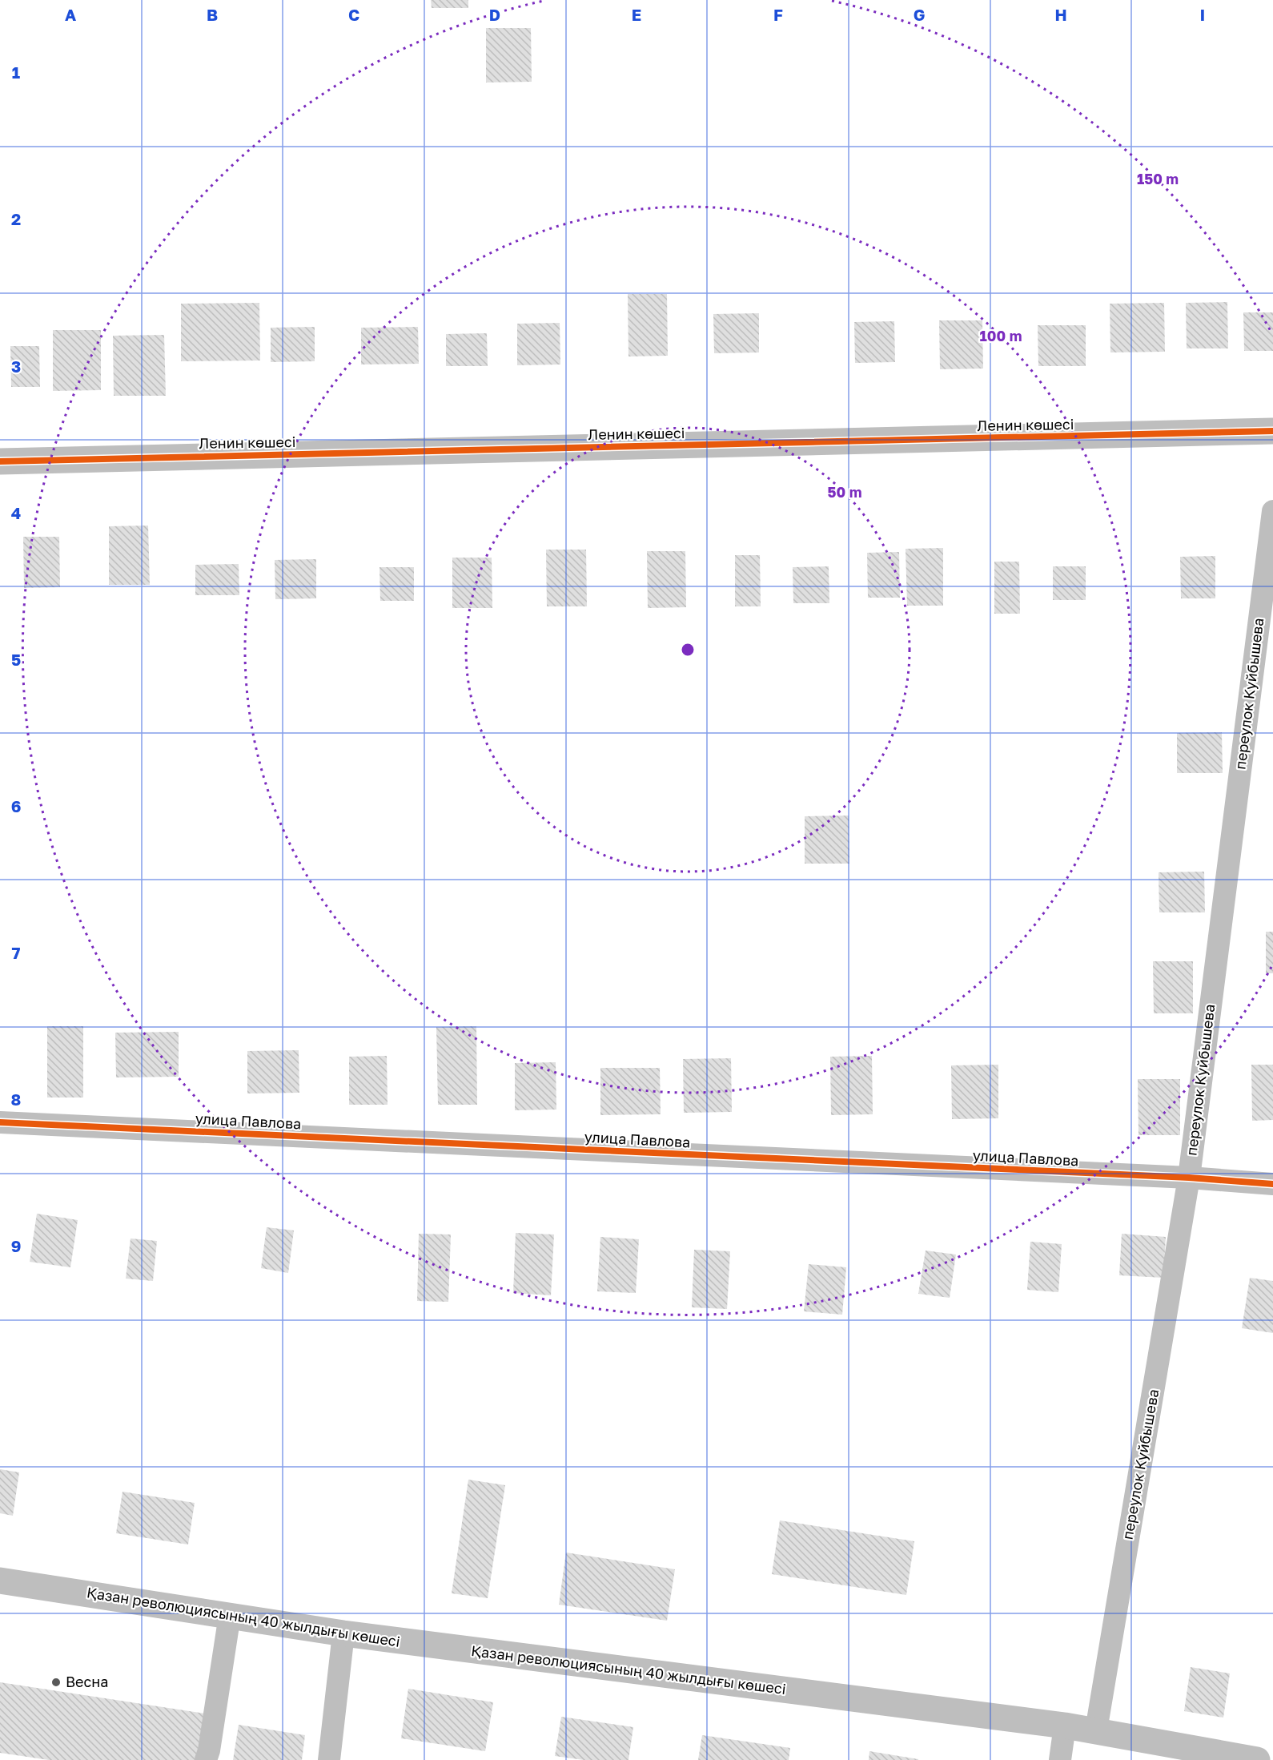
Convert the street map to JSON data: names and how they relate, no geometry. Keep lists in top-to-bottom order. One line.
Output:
{"streets":{"street":["Ленин көшесі","переулок Куйбышева","улица Павлова","Қазан революциясының 40 жылдығы көшесі"]},"crossings":[["переулок Куйбышева","улица Павлова"],["переулок Куйбышева","Қазан революциясының 40 жылдығы көшесі"]],"places":["Весна"],"grid":{"columns":["A","B","C","D","E","F","G","H","I"],"rows":["1","2","3","4","5","6","7","8","9"]},"rings":["150 m","100 m","50 m"]}
